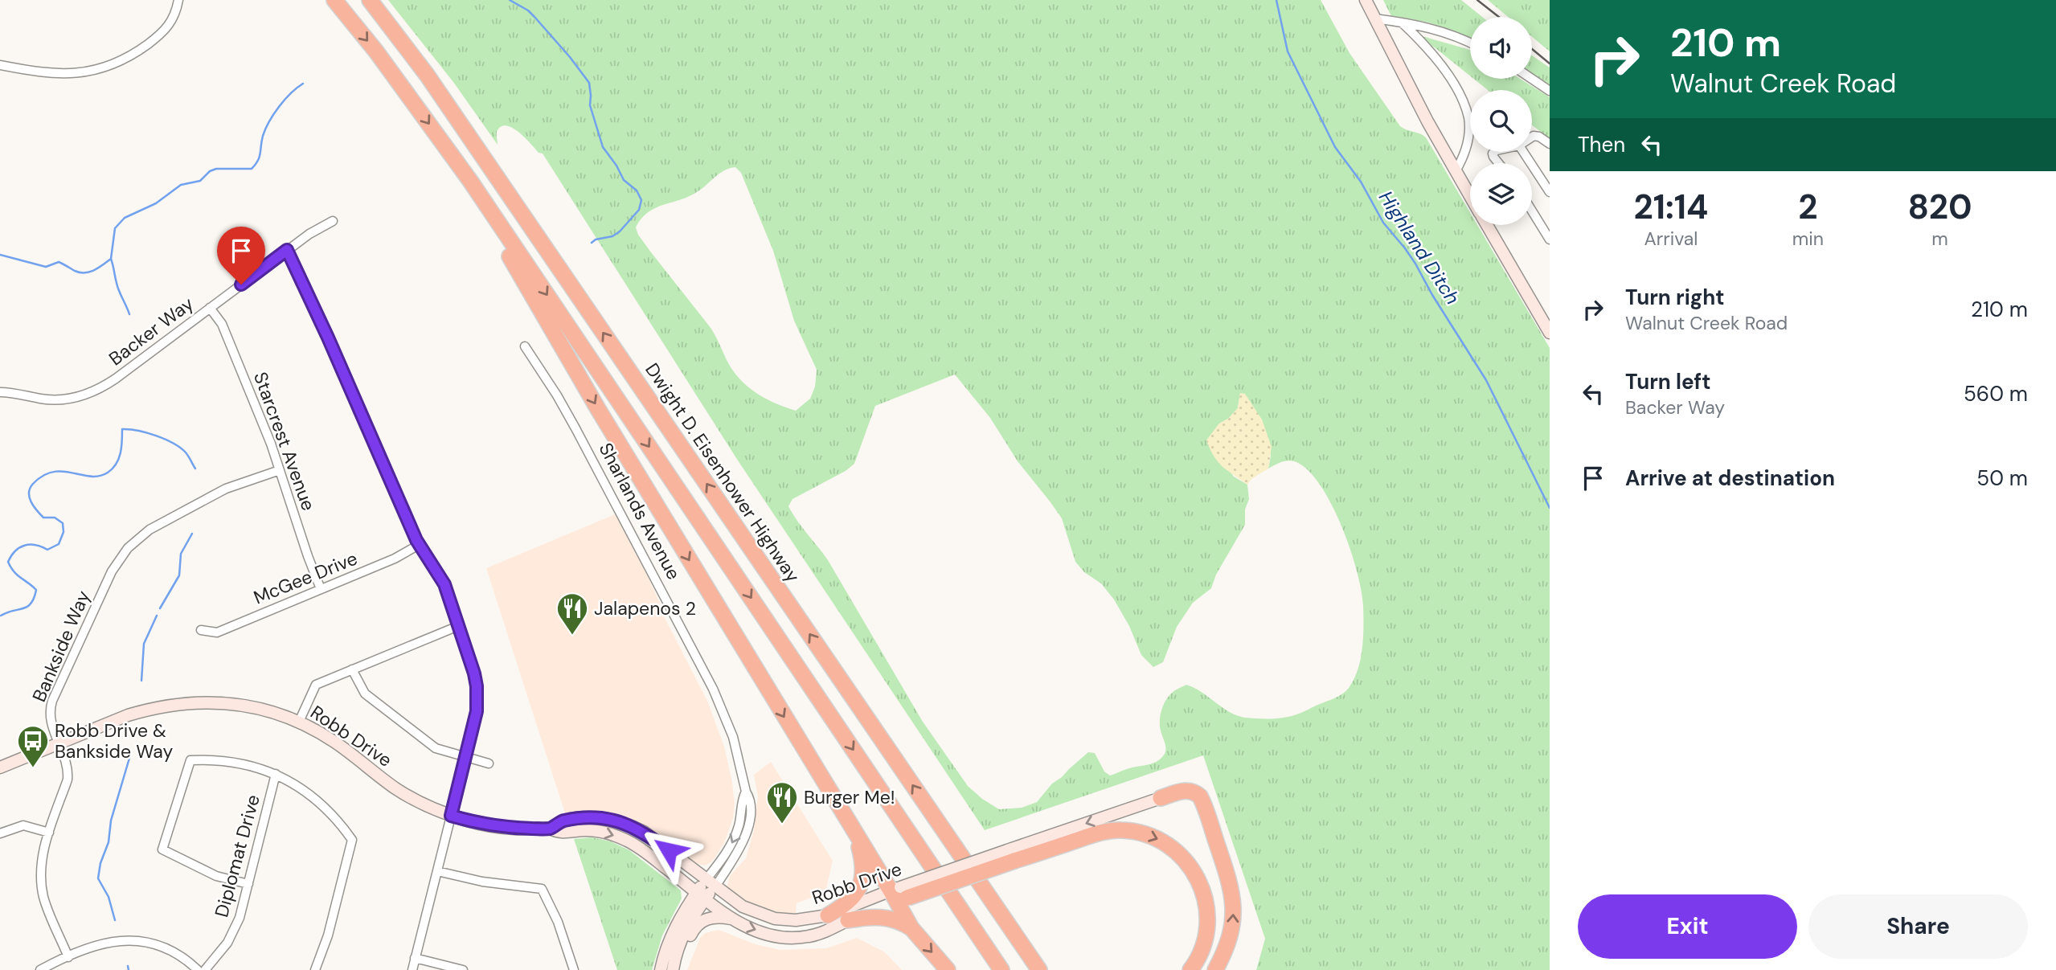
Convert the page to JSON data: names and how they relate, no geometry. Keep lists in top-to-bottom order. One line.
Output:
{"streets":{"highway":["Dwight D. Eisenhower Highway"],"main road":["Sharlands Avenue","Robb Drive"],"street":["Backer Way","Starcrest Avenue","McGee Drive","Bankside Way","Diplomat Drive"]},"crossings":[["Backer Way","Starcrest Avenue"],["Starcrest Avenue","McGee Drive"],["Starcrest Avenue","Bankside Way"],["Sharlands Avenue","Robb Drive"],["Bankside Way","Robb Drive"]],"water":["Highland Ditch"],"places":{"restaurant":["Jalapenos 2","Burger Me!"],"bus stop":["Robb Drive & Bankside Way"]},"page":{"turn":["210 m","Walnut Creek Road"],"then":"Then","eta":["21:14","Arrival","2","min","820","m"],"list":[{"name":"Turn right","note":"Walnut Creek Road","value":"210 m"},{"name":"Turn left","note":"Backer Way","value":"560 m"},{"name":"Arrive at destination","value":"50 m"}],"buttons":["Exit","Share"]}}
